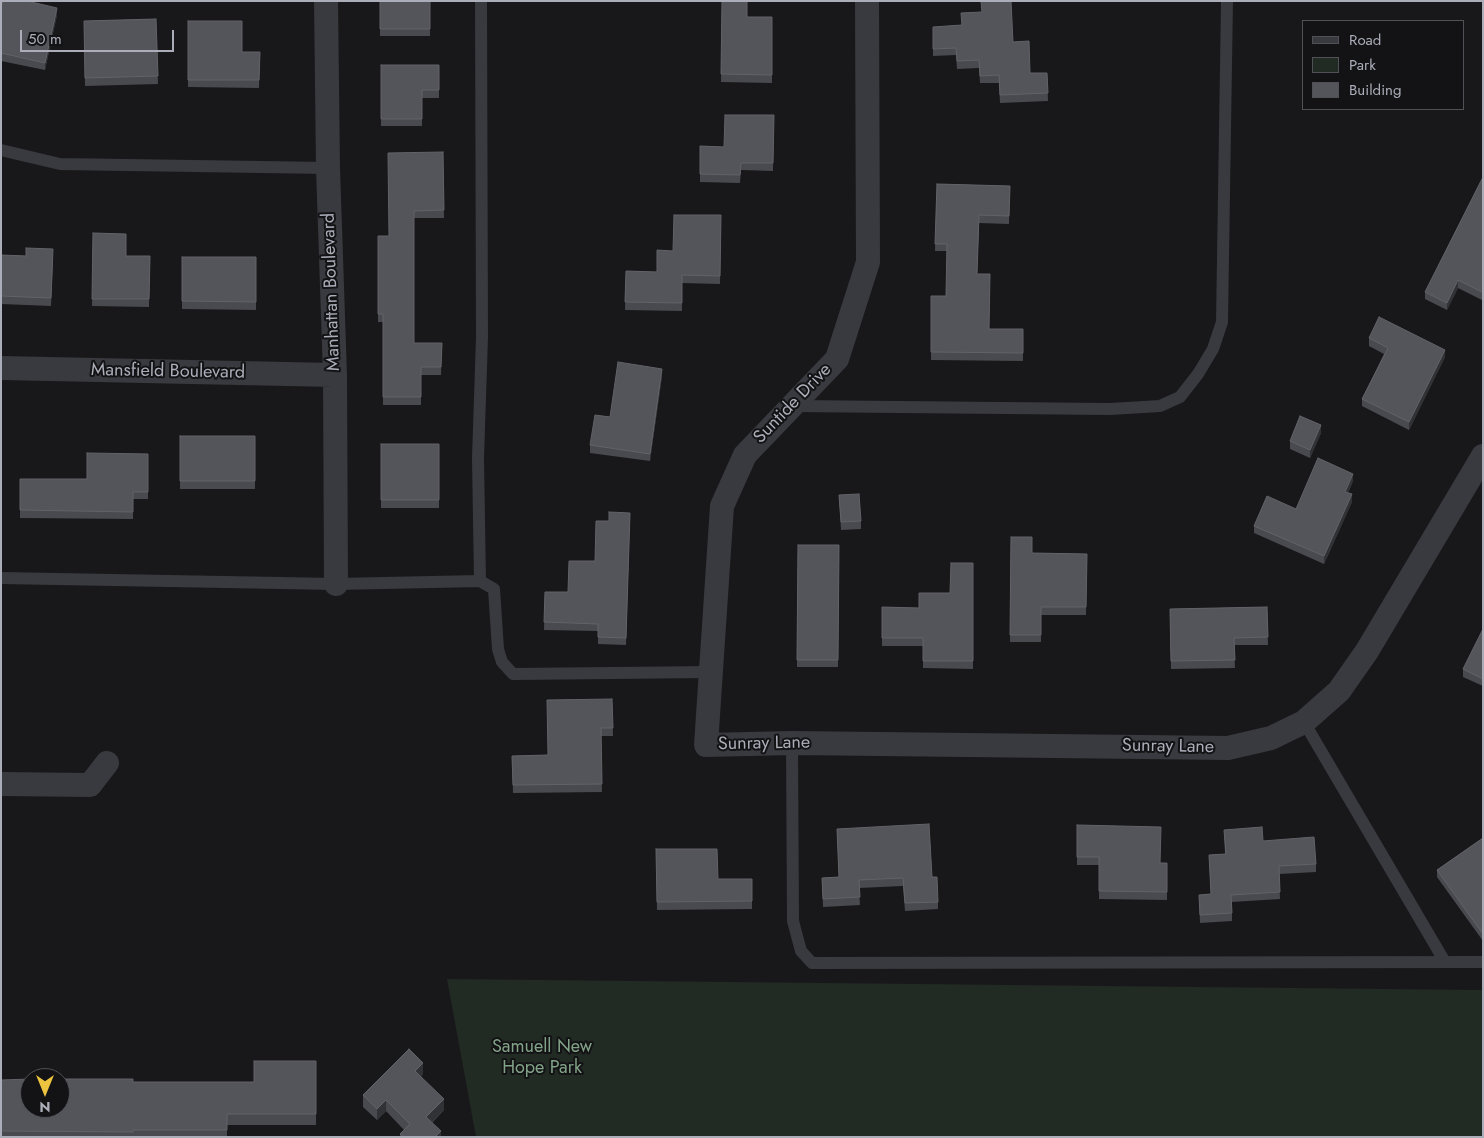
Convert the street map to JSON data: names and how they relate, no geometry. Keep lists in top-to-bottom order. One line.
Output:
{"streets":{"street":["Manhattan Boulevard","Mansfield Boulevard","Suntide Drive","Sunray Lane"]},"crossings":[["Manhattan Boulevard","Mansfield Boulevard"],["Suntide Drive","Sunray Lane"]],"parks":["Samuell New Hope Park"],"legend":["Road","Park","Building"],"scale_bar":"50 m","north":"bottom"}
